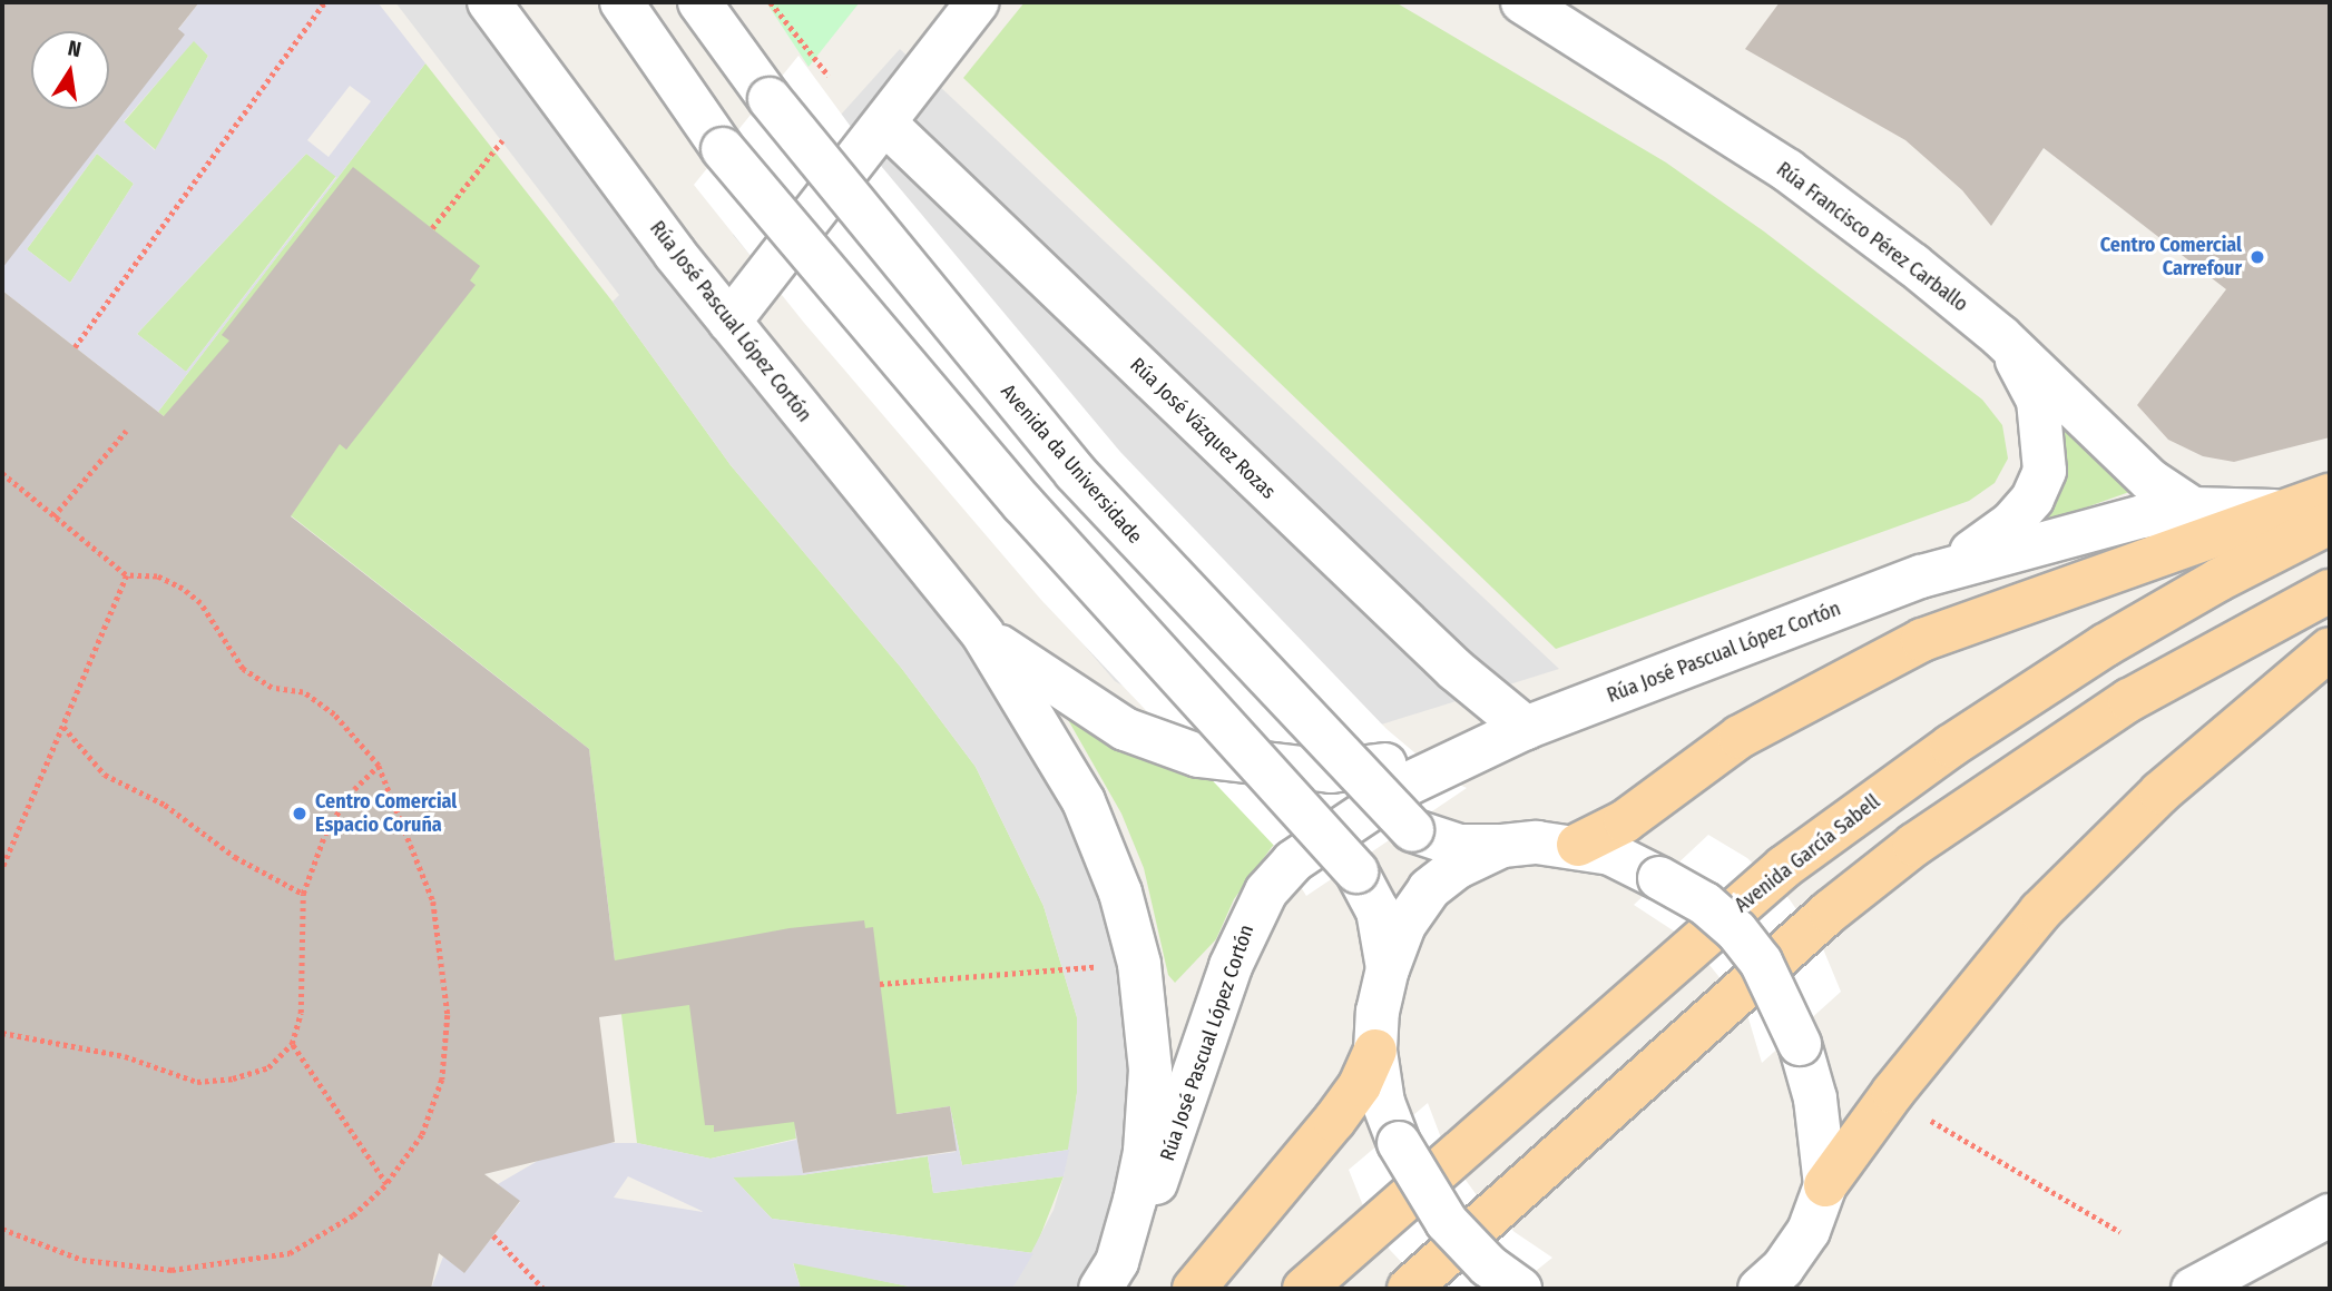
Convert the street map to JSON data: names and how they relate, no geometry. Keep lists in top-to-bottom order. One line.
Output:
{"streets":{"main road":["Avenida García Sabell"],"street":["Rúa Francisco Pérez Carballo","Rúa José Pascual López Cortón","Rúa José Vázquez Rozas","Avenida da Universidade"]},"crossings":[["Rúa Francisco Pérez Carballo","Rúa José Pascual López Cortón"],["Rúa José Pascual López Cortón","Rúa José Vázquez Rozas"]],"places":["Centro Comercial Carrefour","Centro Comercial Espacio Coruña"],"north":"top"}
